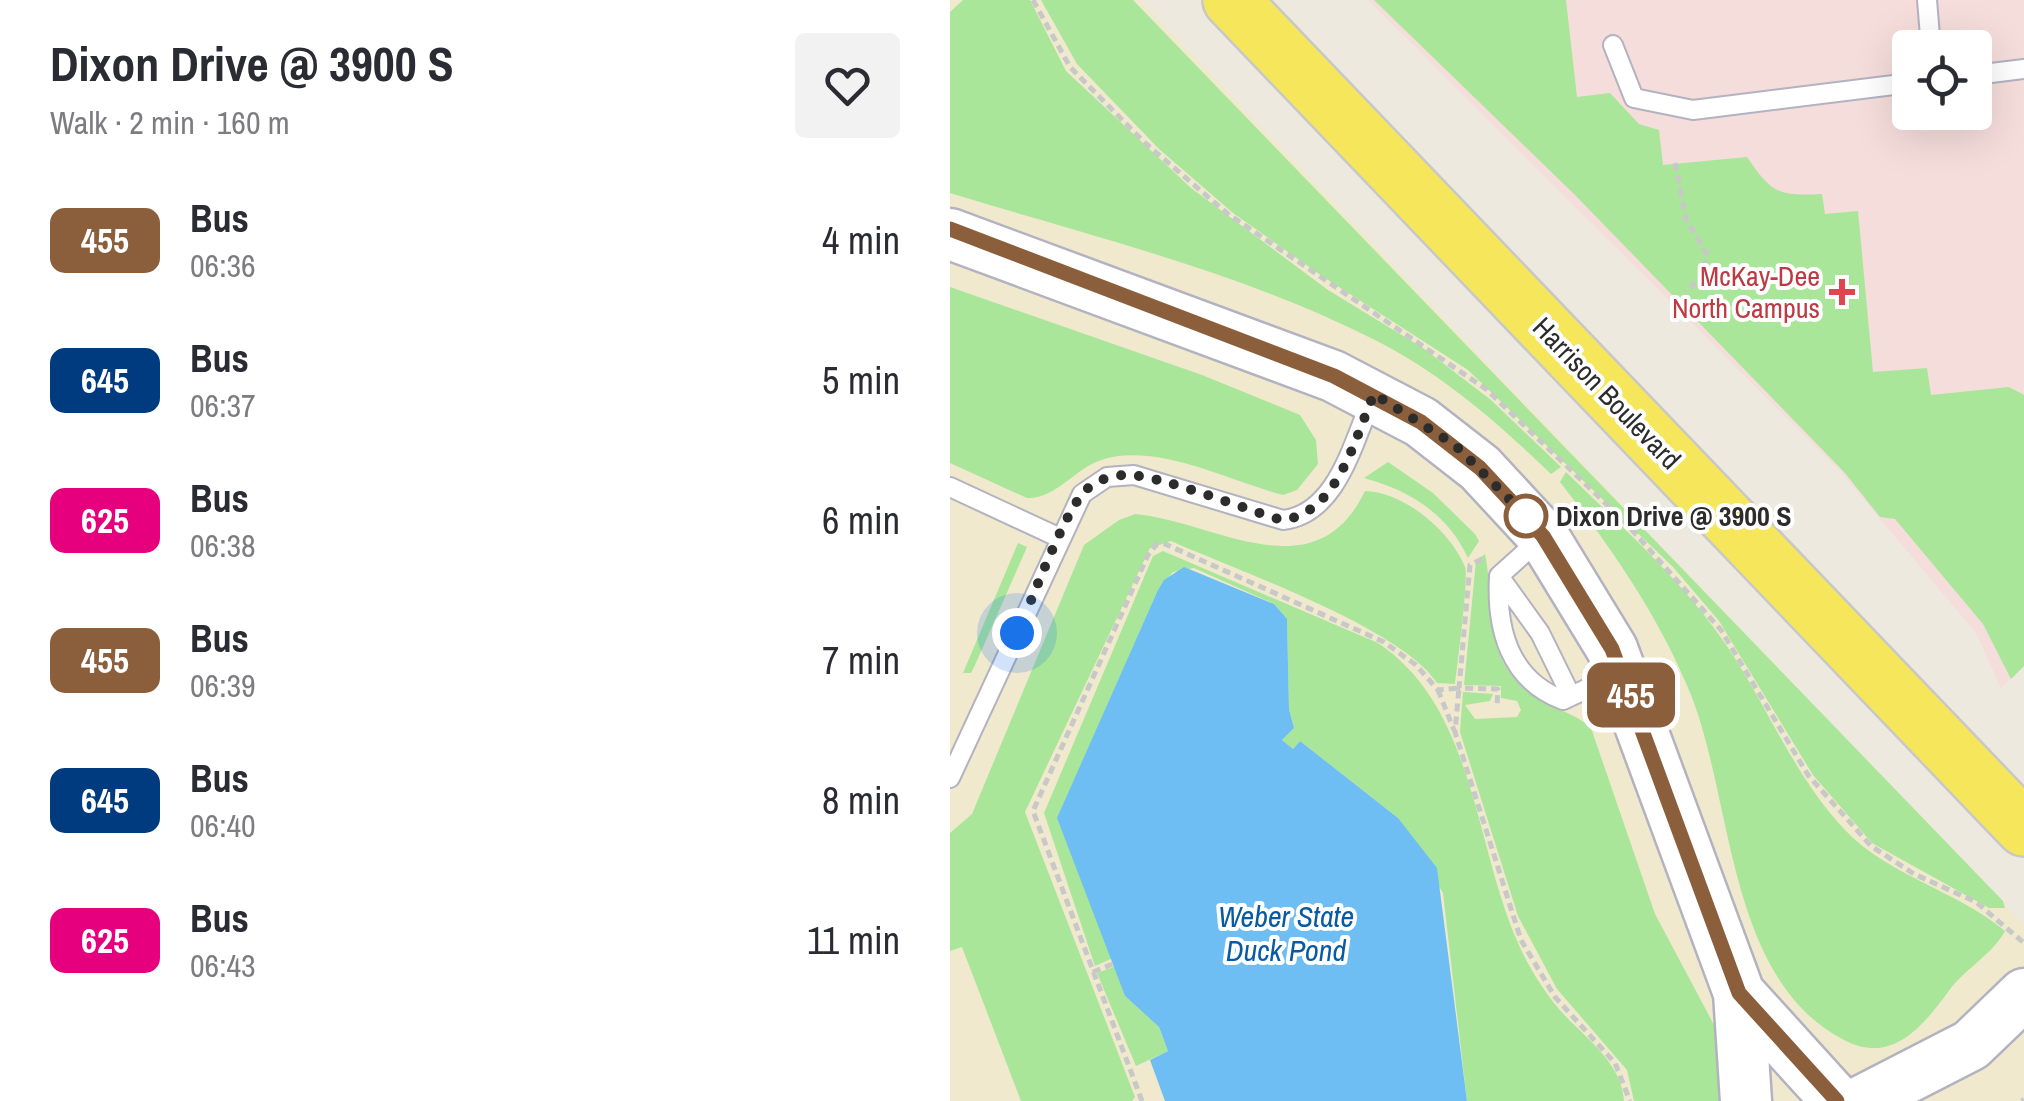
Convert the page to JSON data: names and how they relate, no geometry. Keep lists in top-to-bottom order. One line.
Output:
{"streets":{"main road":["Harrison Boulevard"]},"water":["Weber State Duck Pond"],"places":{"health":["McKay-Dee North Campus"],"other":["Dixon Drive @ 3900 S"]},"lines":["bus line 455"],"page":{"heading":["Dixon Drive @ 3900 S","Walk · 2 min · 160 m"],"on_map":"455","list":[{"mark":"455","name":"Bus","note":"06:36","value":"4 min"},{"mark":"645","name":"Bus","note":"06:37","value":"5 min"},{"mark":"625","name":"Bus","note":"06:38","value":"6 min"},{"mark":"455","name":"Bus","note":"06:39","value":"7 min"},{"mark":"645","name":"Bus","note":"06:40","value":"8 min"},{"mark":"625","name":"Bus","note":"06:43","value":"11 min"}]}}
